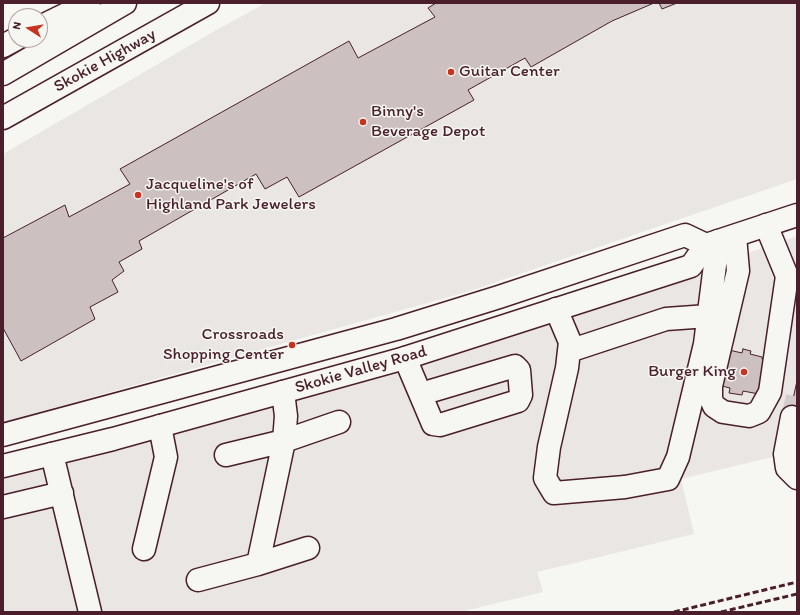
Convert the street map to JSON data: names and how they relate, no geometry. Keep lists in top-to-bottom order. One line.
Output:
{"streets":{"main road":["Skokie Highway","Skokie Valley Road"]},"places":["Guitar Center","Binny's Beverage Depot","Jacqueline's of Highland Park Jewelers","Crossroads Shopping Center","Burger King"],"north":"left"}
